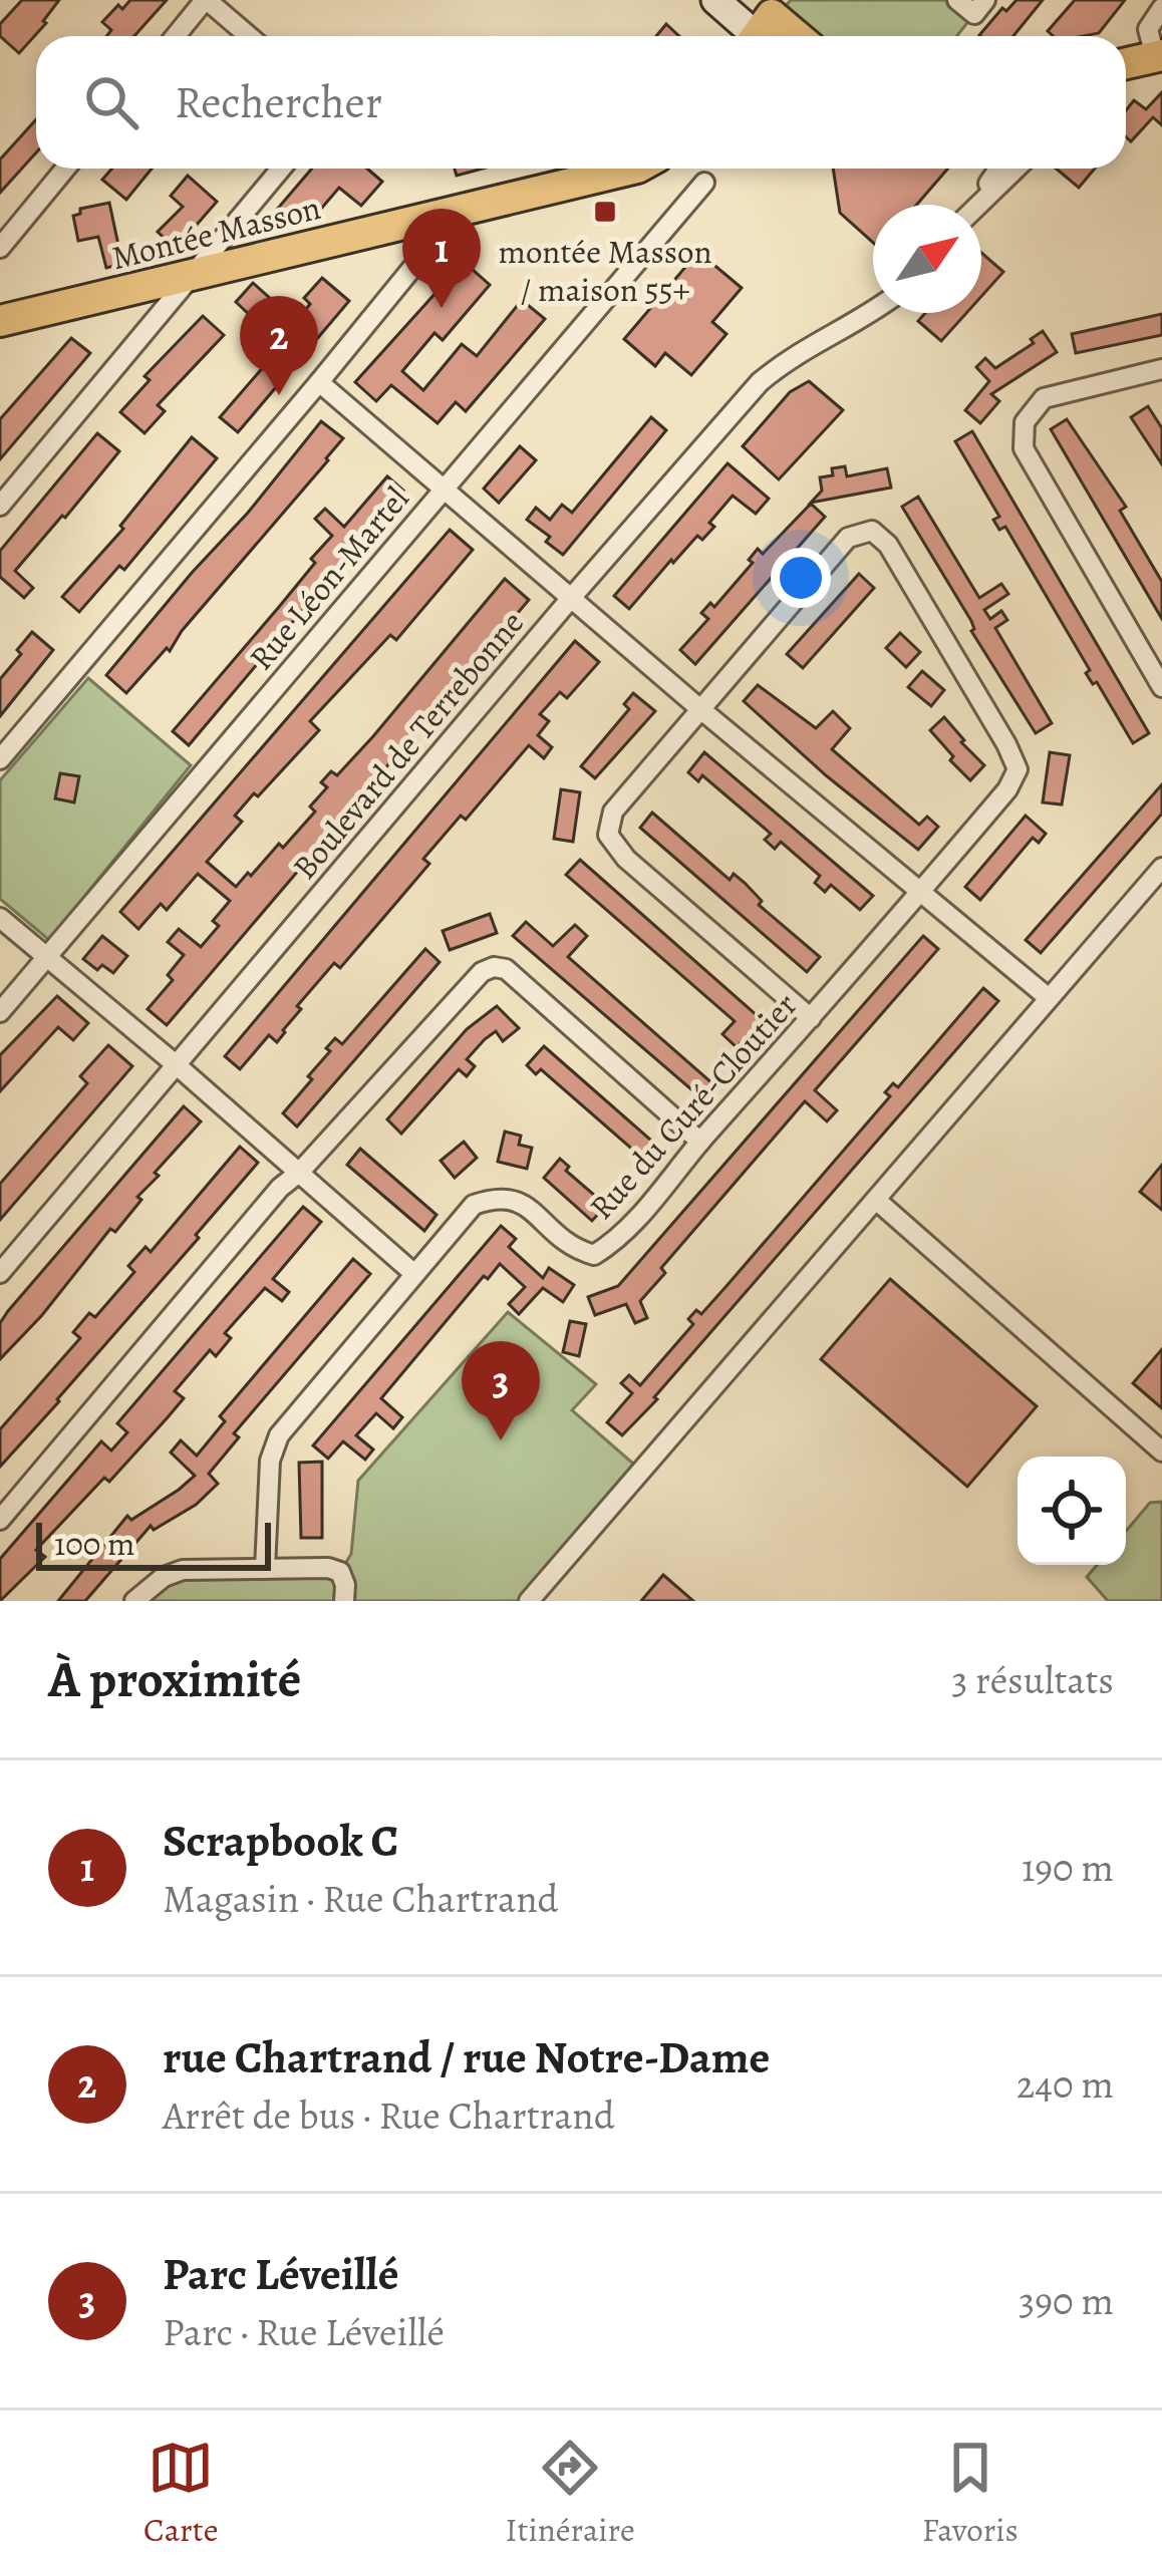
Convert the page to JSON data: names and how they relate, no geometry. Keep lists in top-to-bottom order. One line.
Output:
{"streets":{"main road":["Montée Masson"],"street":["Rue Léon-Martel","Boulevard de Terrebonne","Rue du Curé-Cloutier"]},"places":{"transit":["montée Masson / maison 55+"]},"scale_bar":"100 m","north":"top right","page":{"search":"Rechercher","pins":["1","2","3"],"scale":"100 m","heading":["À proximité","3 résultats"],"list":[{"mark":"1","name":"Scrapbook C","note":"Magasin · Rue Chartrand","value":"190 m"},{"mark":"2","name":"rue Chartrand / rue Notre-Dame","note":"Arrêt de bus · Rue Chartrand","value":"240 m"},{"mark":"3","name":"Parc Léveillé","note":"Parc · Rue Léveillé","value":"390 m"}],"nav":["Carte","Itinéraire","Favoris"]}}
